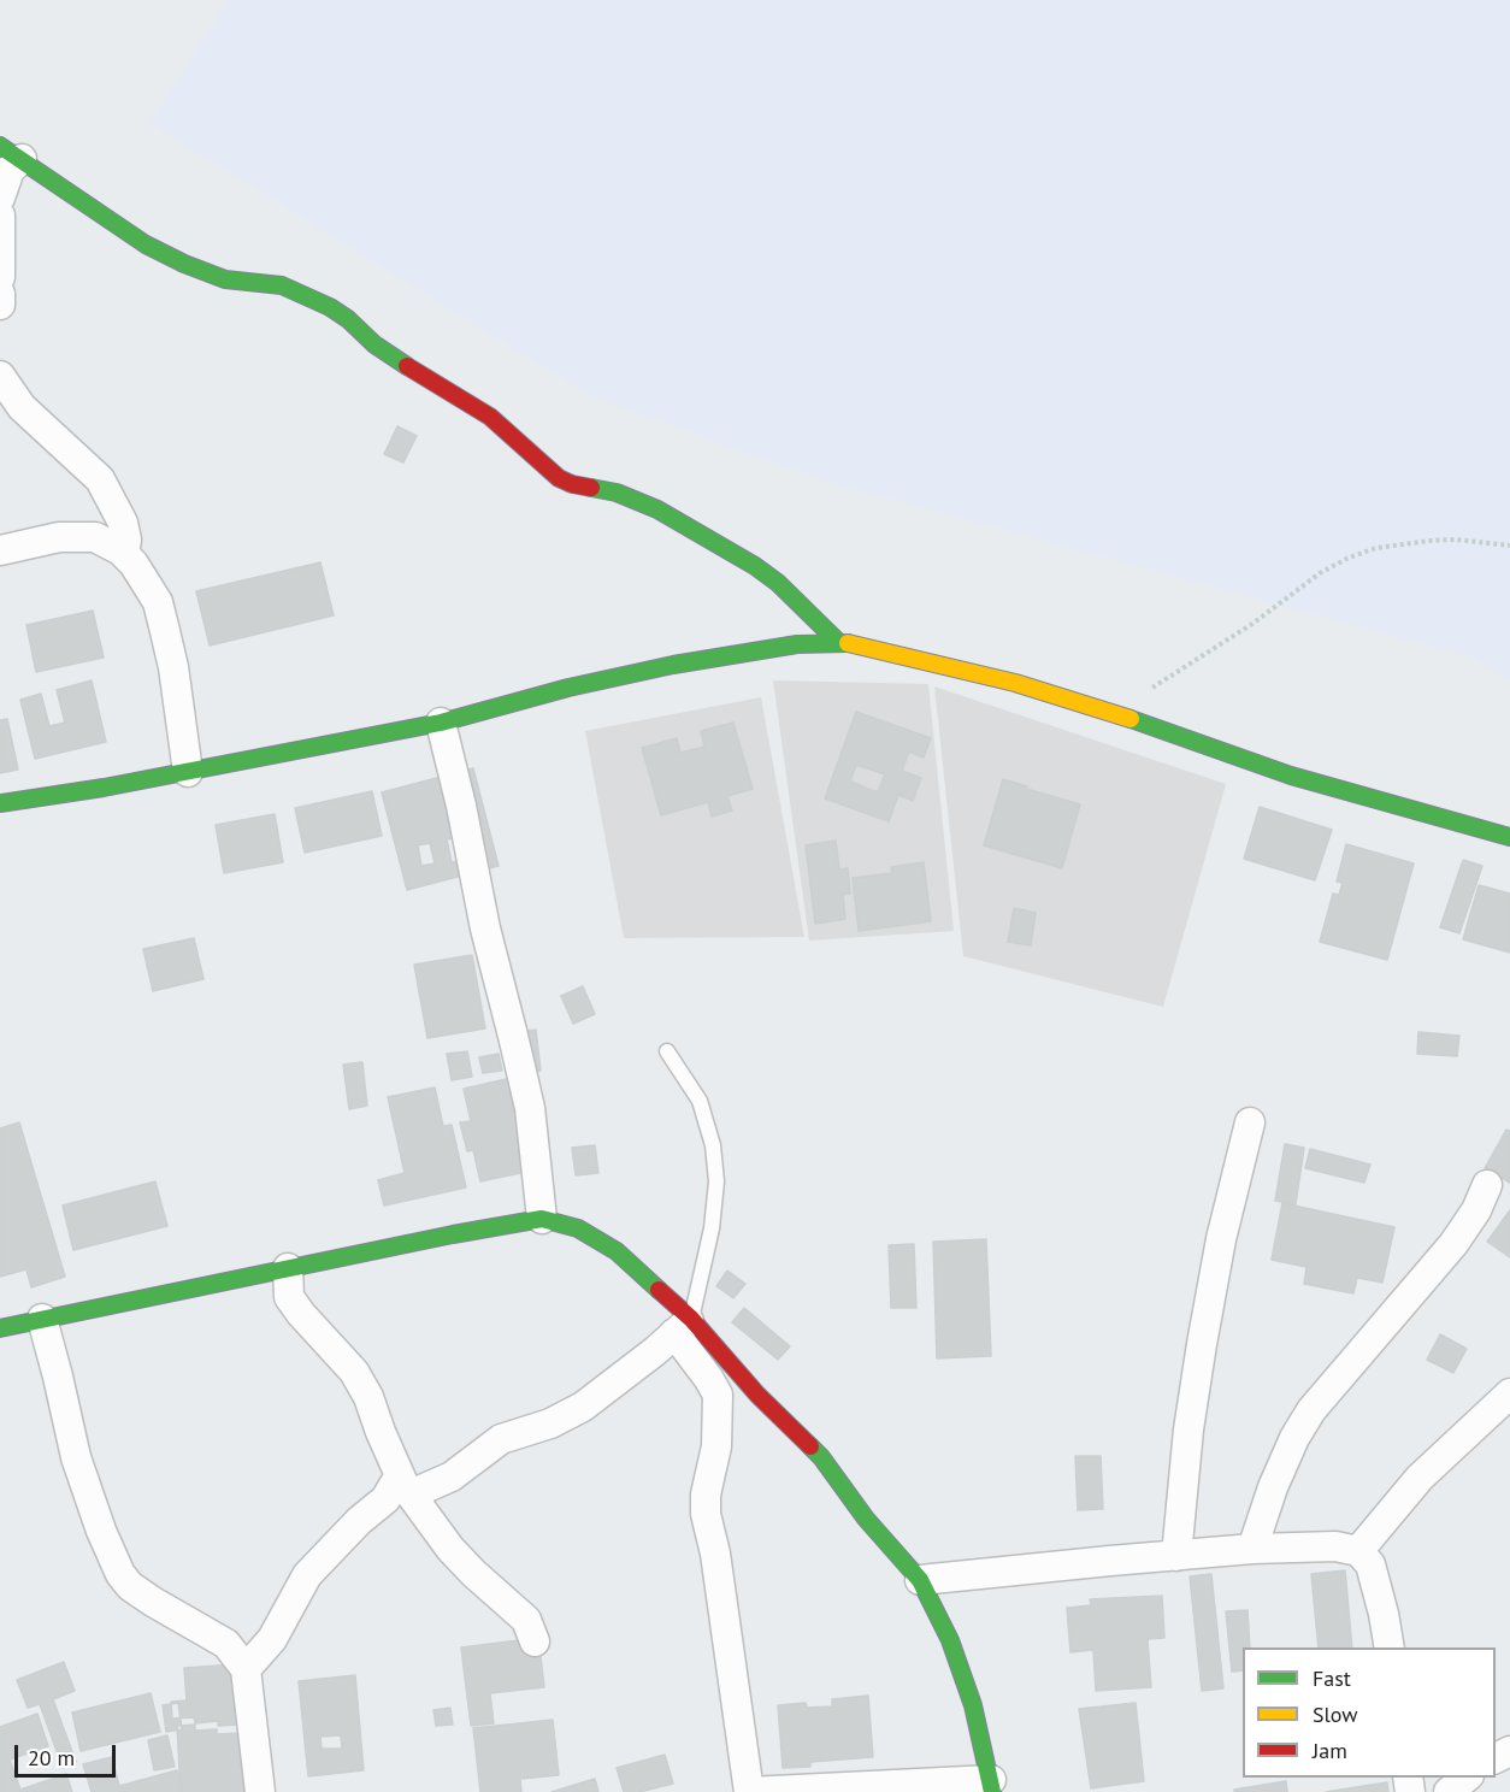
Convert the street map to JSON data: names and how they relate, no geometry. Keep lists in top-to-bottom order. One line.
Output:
{"legend":["Fast","Slow","Jam"],"scale_bar":"20 m"}
